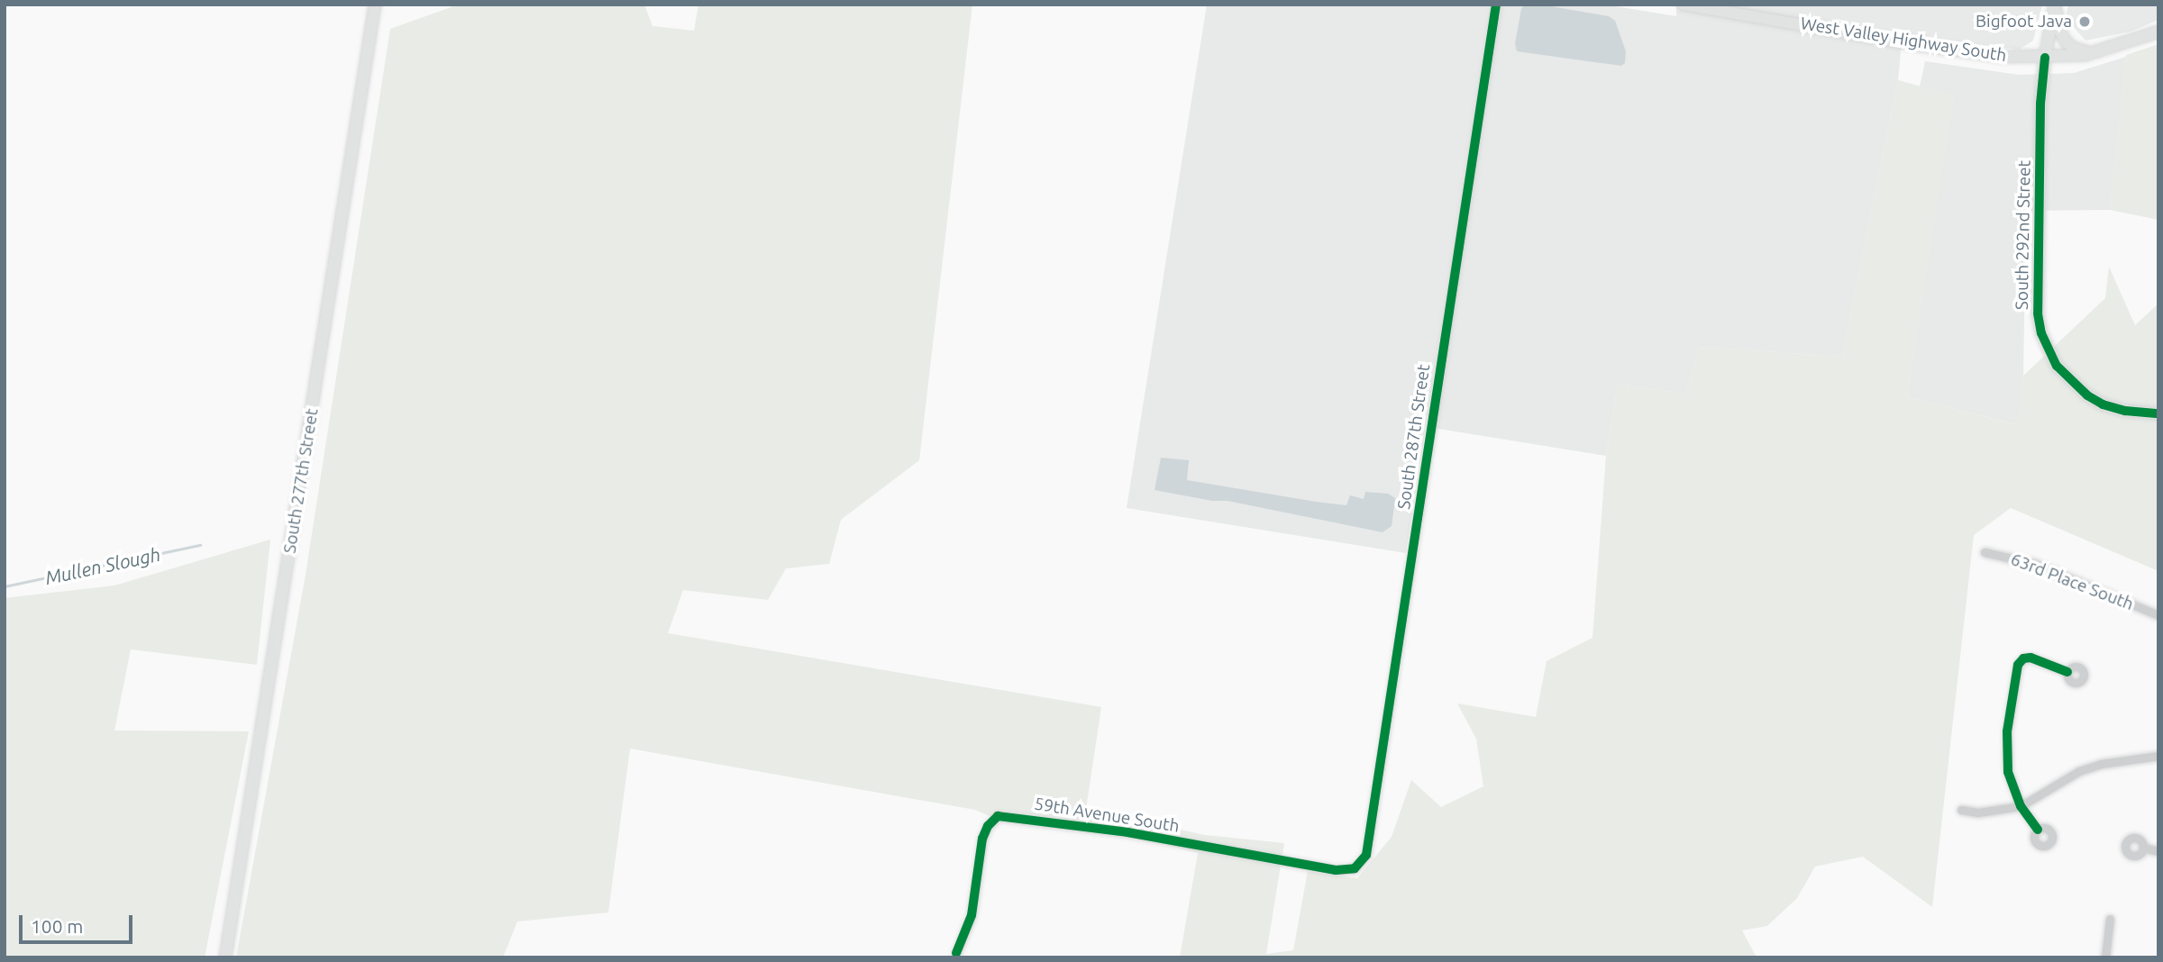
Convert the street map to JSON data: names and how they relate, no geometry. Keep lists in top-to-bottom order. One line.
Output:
{"streets":{"main road":["West Valley Highway South","South 292nd Street","South 277th Street"],"street":["South 287th Street","63rd Place South","59th Avenue South"]},"crossings":[["West Valley Highway South","South 292nd Street"],["South 287th Street","59th Avenue South"]],"water":["Mullen Slough"],"places":["Bigfoot Java"],"scale_bar":"100 m"}
